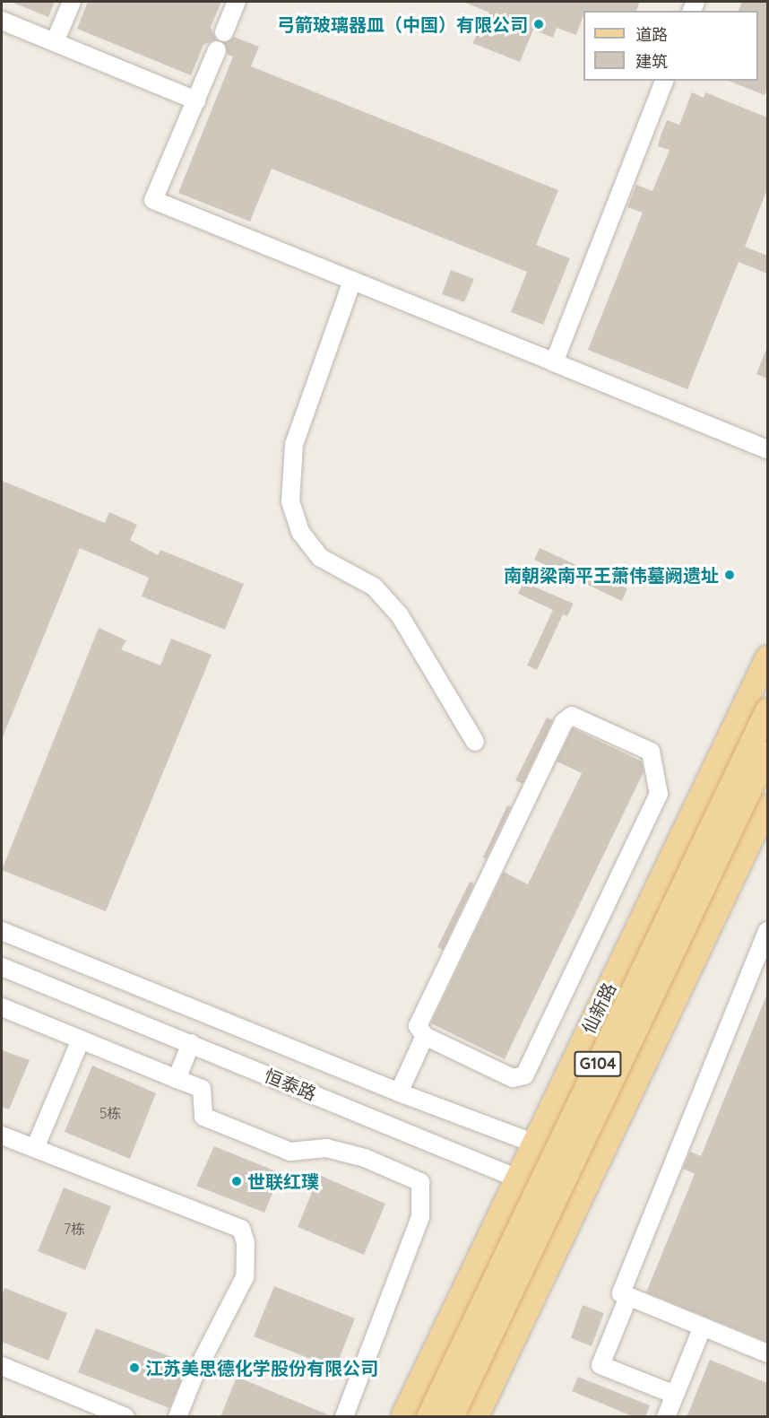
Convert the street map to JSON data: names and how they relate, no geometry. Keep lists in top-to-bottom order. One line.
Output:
{"streets":{"main road":["仙新路","G104"],"street":["恒泰路"]},"crossings":[["仙新路","恒泰路"]],"places":["弓箭玻璃器皿（中国）有限公司","南朝梁南平王萧伟墓阙遗址","世联红璞","江苏美思德化学股份有限公司"],"house_numbers":["5栋","7栋"],"legend":["道路","建筑"]}
